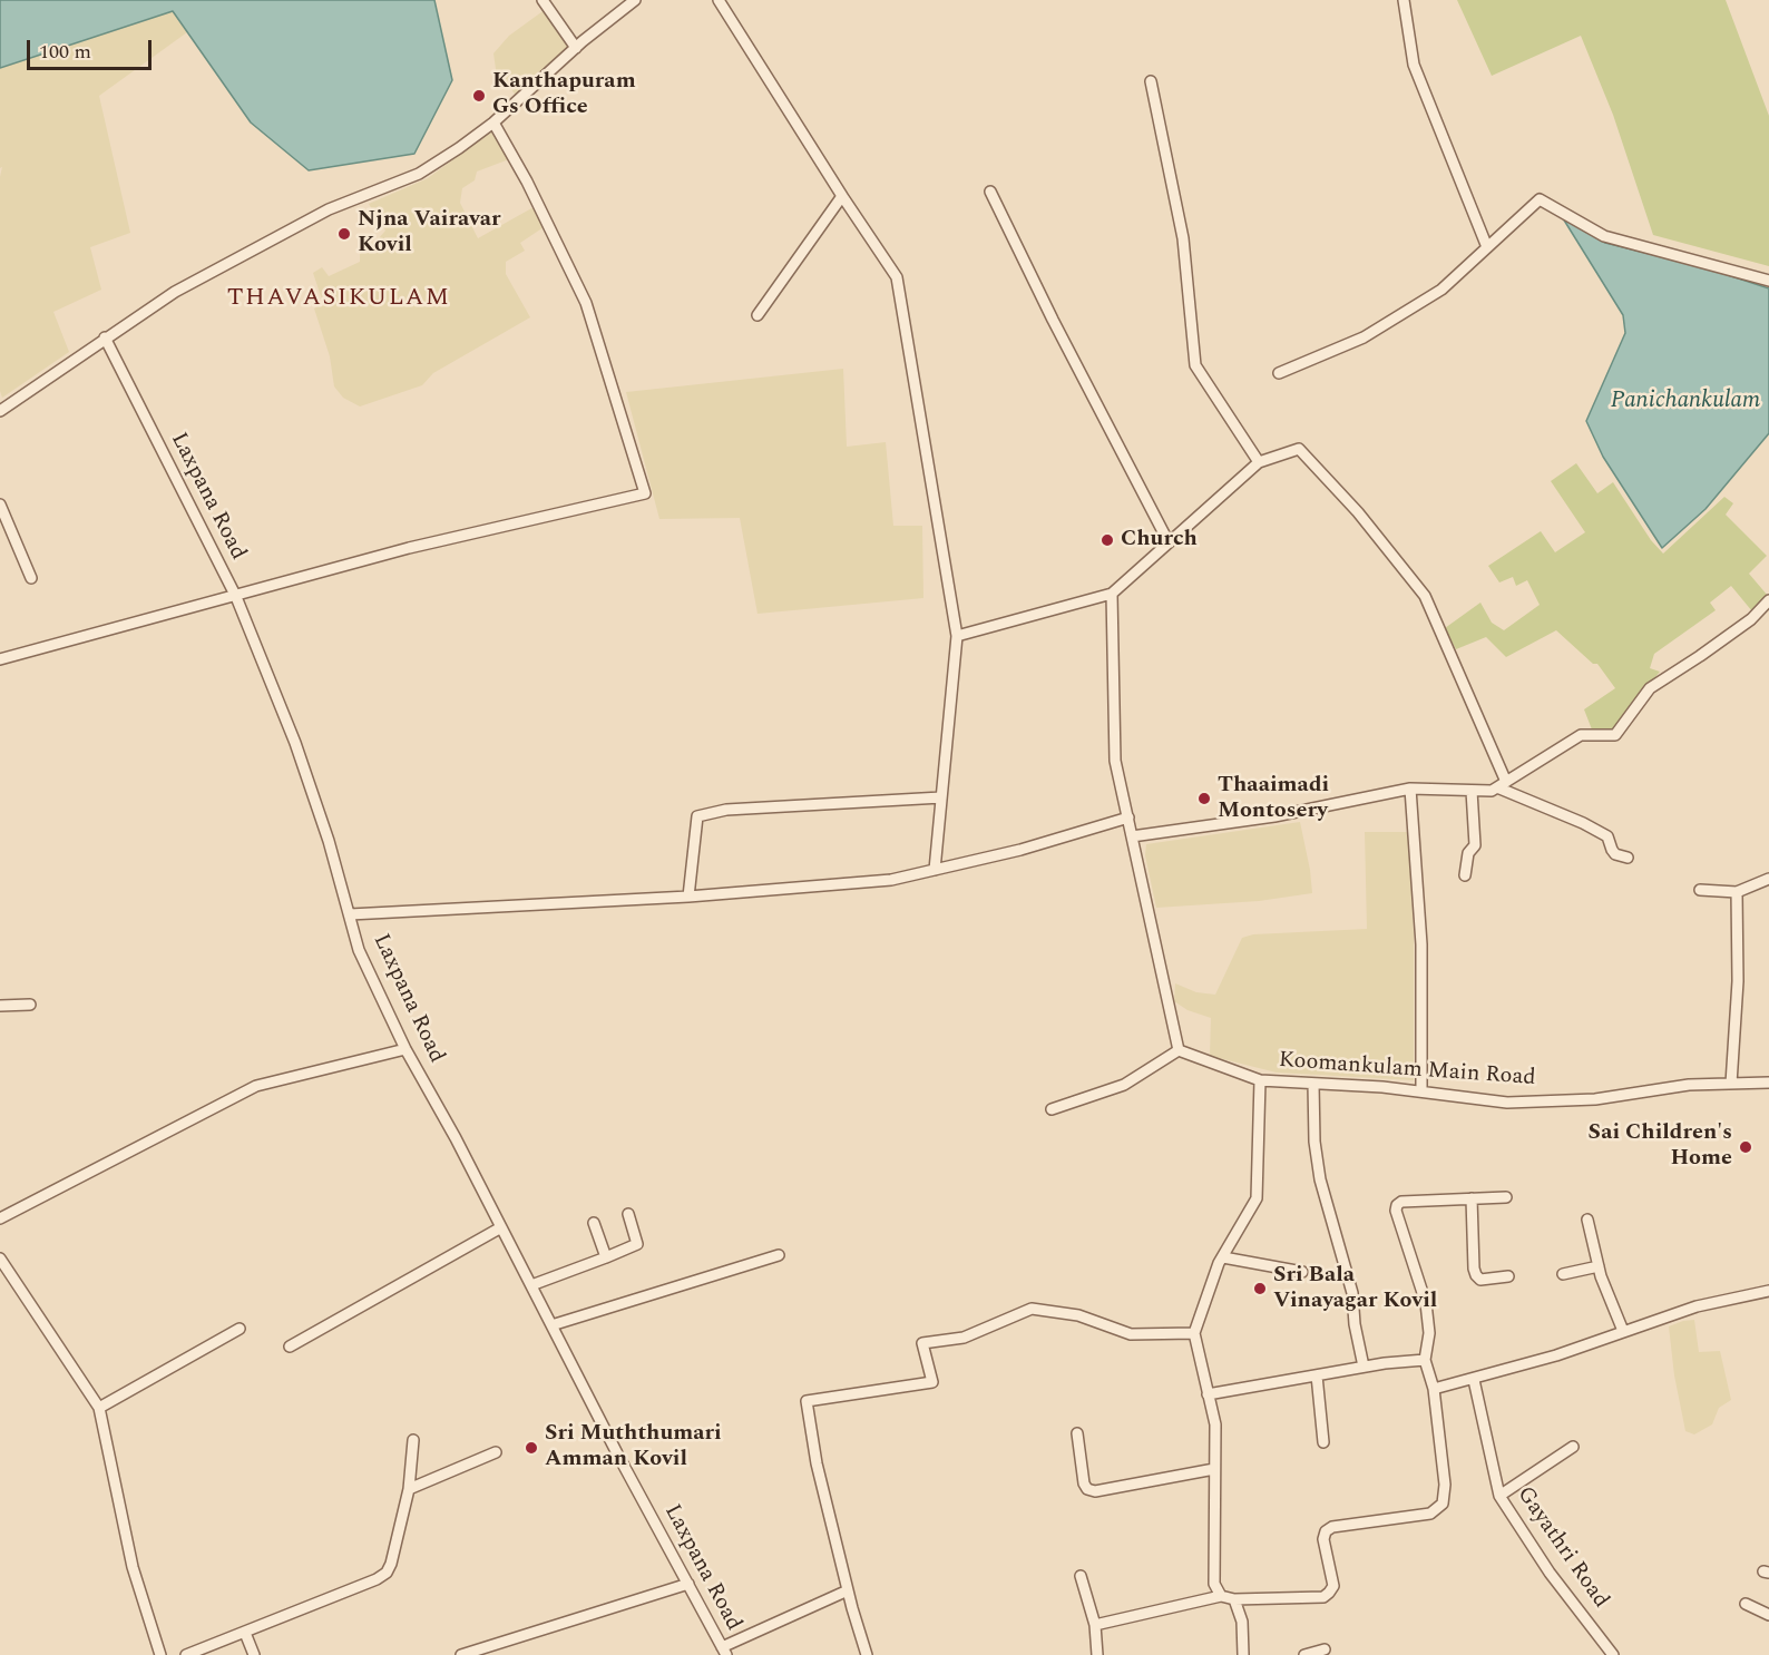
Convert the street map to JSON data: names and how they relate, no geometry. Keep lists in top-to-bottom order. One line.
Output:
{"streets":{"street":["Laxpana Road","Koomankulam Main Road","Gayathri Road"]},"districts":["THAVASIKULAM"],"water":["Panichankulam"],"places":["Kanthapuram Gs Office","Njna Vairavar Kovil","Church","Thaaimadi Montosery","Sai Children's Home","Sri Bala Vinayagar Kovil","Sri Muththumari Amman Kovil"],"scale_bar":"100 m"}
